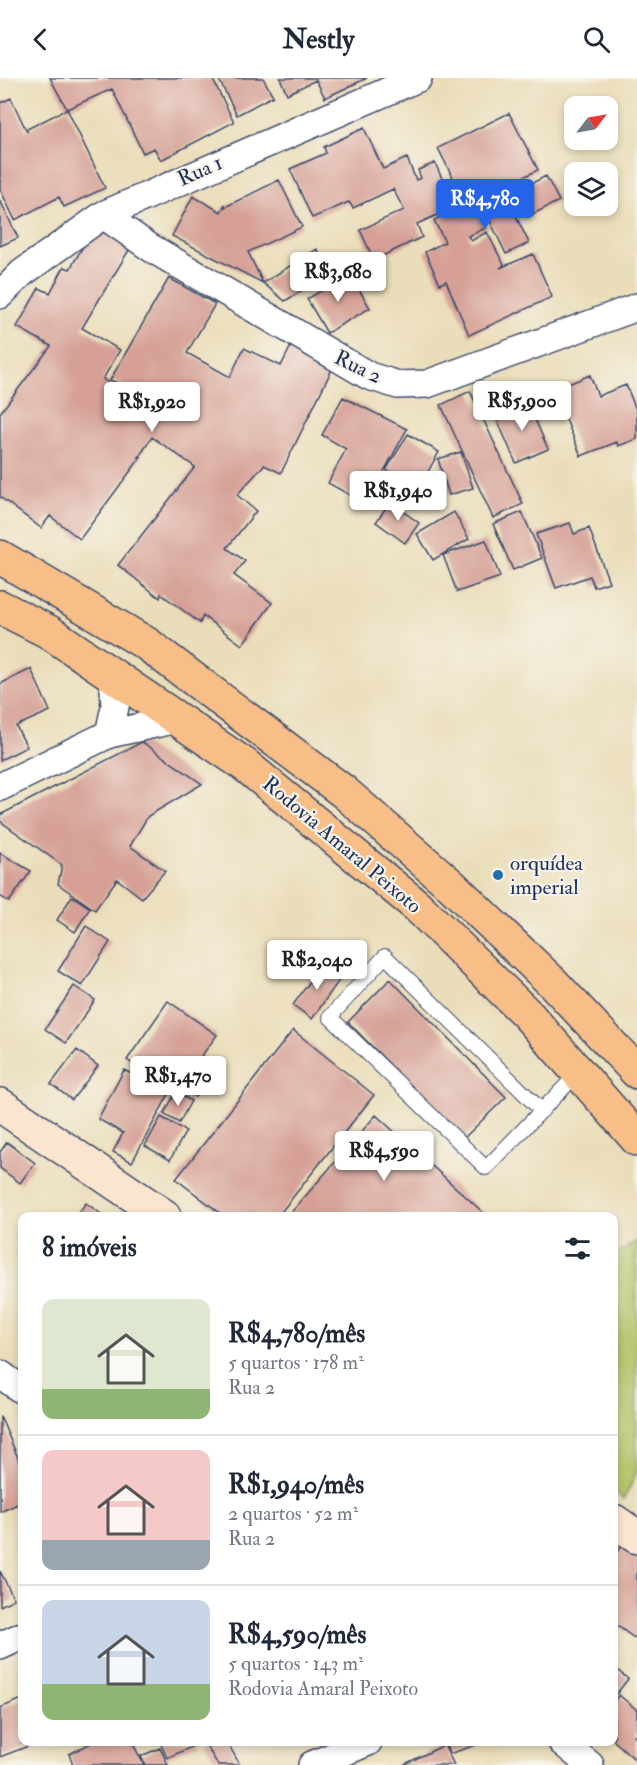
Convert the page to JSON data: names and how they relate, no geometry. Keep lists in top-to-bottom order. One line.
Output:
{"streets":{"highway":["Rodovia Amaral Peixoto"],"street":["Rua 1","Rua 2"]},"crossings":[["Rua 1","Rua 2"]],"places":["orquídea imperial"],"north":"top right","page":{"header":"Nestly","price":["R$4,780","R$3,680","R$5,900","R$1,920","R$1,940","R$2,040","R$1,470","R$4,590"],"heading":"8 imóveis","list":[{"name":"R$4,780/mês","note":"5 quartos · 178 m² · Rua 2"},{"name":"R$1,940/mês","note":"2 quartos · 52 m² · Rua 2"},{"name":"R$4,590/mês","note":"5 quartos · 143 m² · Rodovia Amaral Peixoto"}]}}
